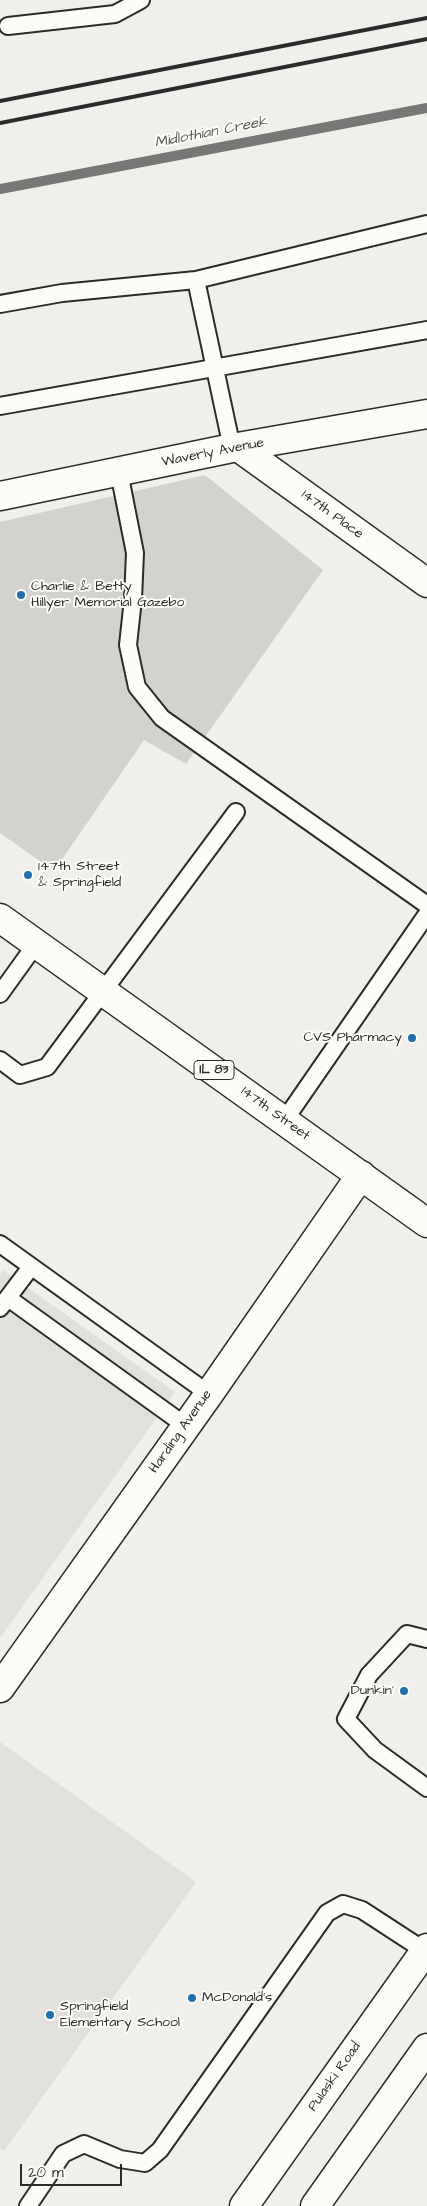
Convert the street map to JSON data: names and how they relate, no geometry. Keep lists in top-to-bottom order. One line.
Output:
{"streets":{"street":["Waverly Avenue","147th Place","IL 83","147th Street","Harding Avenue","Pulaski Road"]},"crossings":[["Waverly Avenue","147th Place"],["147th Street","Harding Avenue"]],"water":["Midlothian Creek"],"places":["Charlie & Betty Hillyer Memorial Gazebo","147th Street & Springfield","CVS Pharmacy","Dunkin'","McDonald's","Springfield Elementary School"],"scale_bar":"20 m"}
